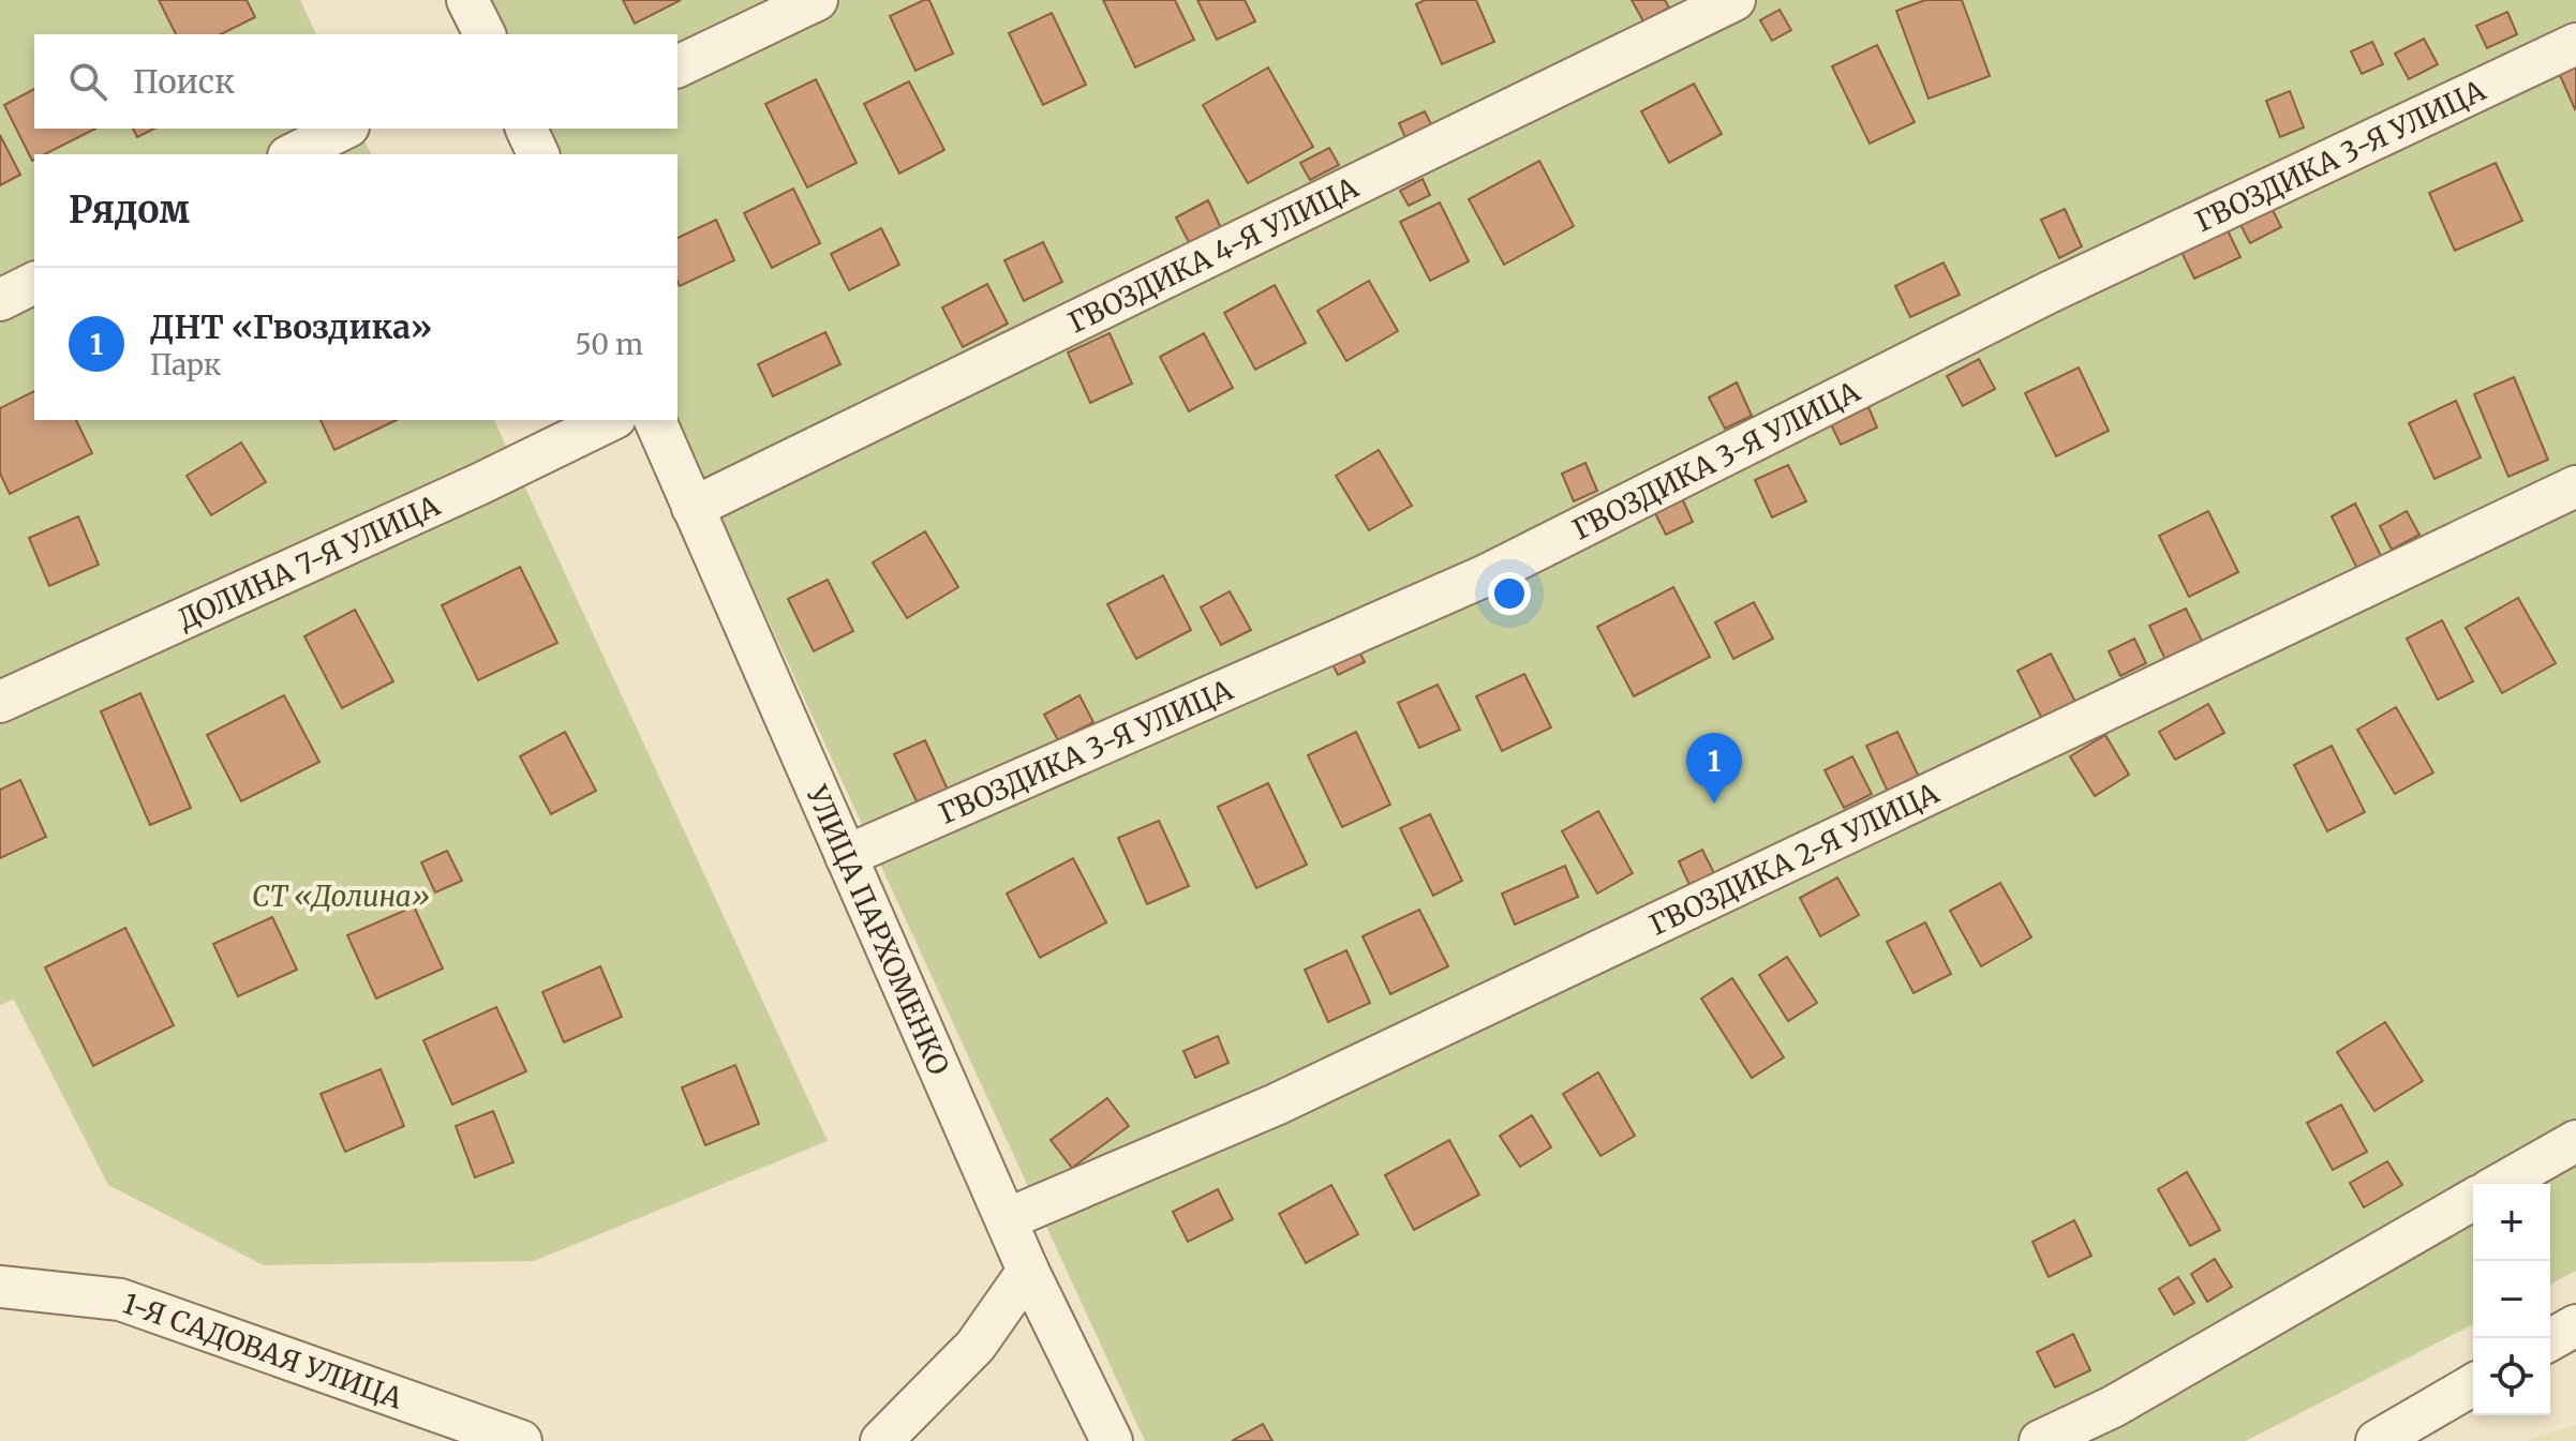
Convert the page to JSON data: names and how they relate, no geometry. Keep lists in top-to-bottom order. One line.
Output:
{"streets":{"street":["ГВОЗДИКА 3-Я УЛИЦА","ГВОЗДИКА 4-Я УЛИЦА","ДОЛИНА 7-Я УЛИЦА","ГВОЗДИКА 2-Я УЛИЦА","УЛИЦА ПАРХОМЕНКО","1-Я САДОВАЯ УЛИЦА"]},"crossings":[["ГВОЗДИКА 3-Я УЛИЦА","УЛИЦА ПАРХОМЕНКО"],["ГВОЗДИКА 4-Я УЛИЦА","УЛИЦА ПАРХОМЕНКО"],["ГВОЗДИКА 2-Я УЛИЦА","УЛИЦА ПАРХОМЕНКО"]],"parks":["СТ «Долина»"],"page":{"search":"Поиск","heading":"Рядом","list":[{"mark":"1","name":"ДНТ «Гвоздика»","note":"Парк","value":"50 m"}],"pins":"1","map_buttons":["+","−"]}}
